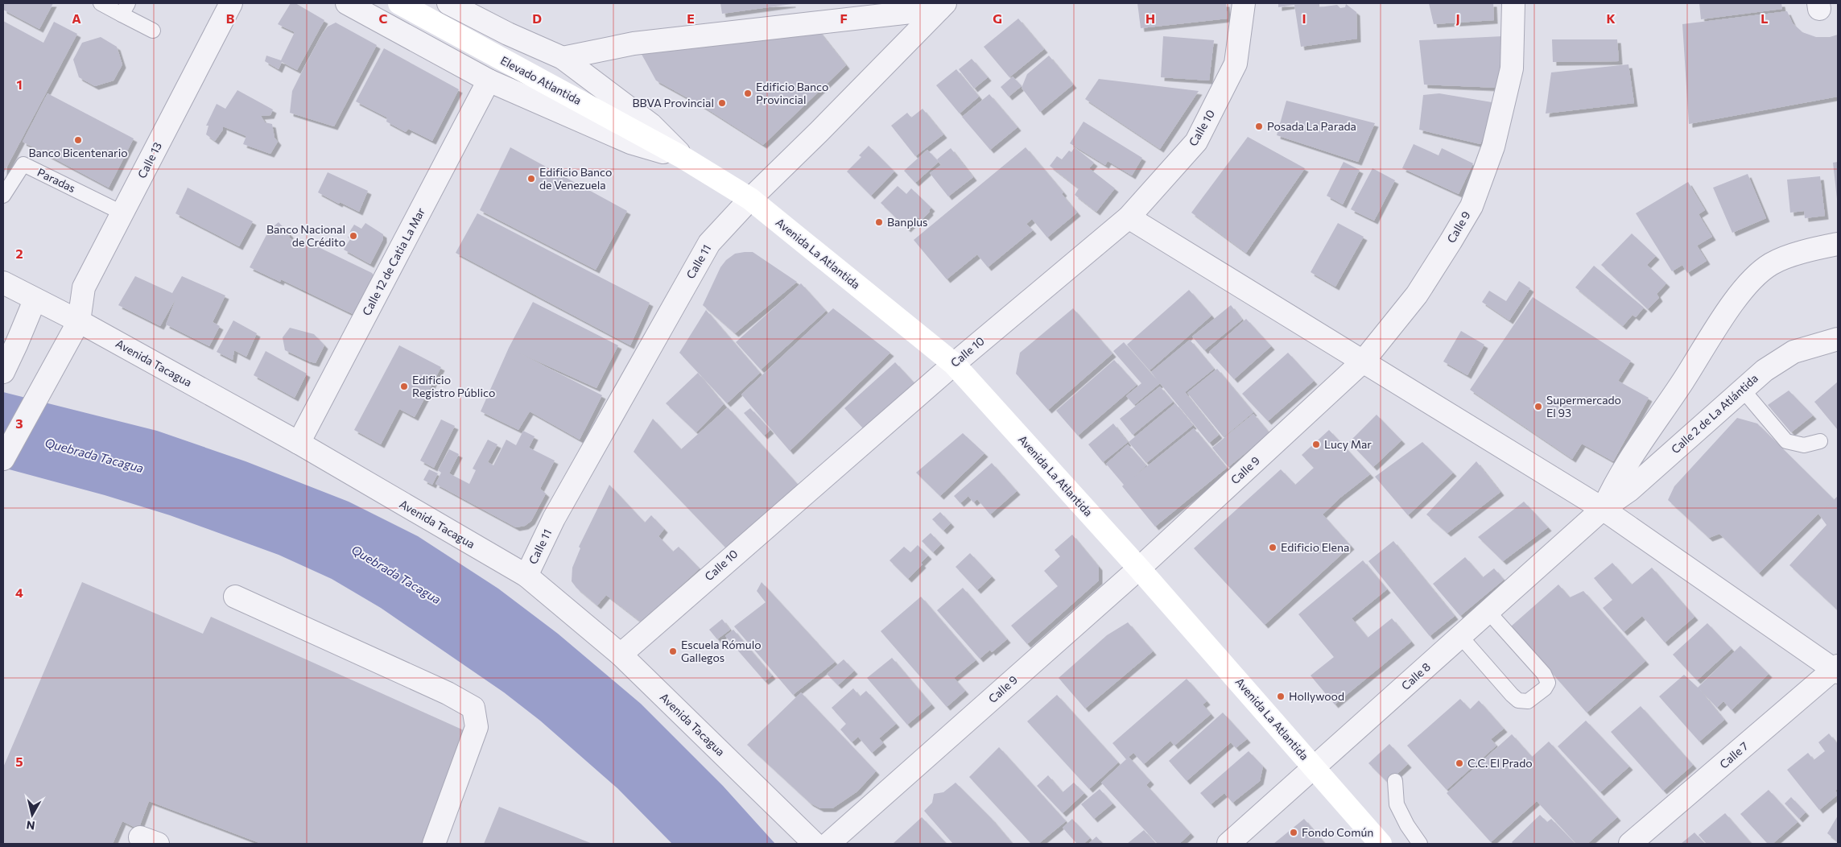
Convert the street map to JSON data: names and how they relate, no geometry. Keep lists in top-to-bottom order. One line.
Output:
{"streets":{"street":["Elevado Atlantida","Calle 10","Calle 13","Calle 9","Avenida La Atlantida","Calle 12 de Catia La Mar","Calle 11","Avenida Tacagua","Calle 2 de La Atlántida","Calle 8","Calle 7"],"lane":["Paradas"]},"crossings":[["Elevado Atlantida","Avenida La Atlantida"],["Calle 10","Avenida La Atlantida"],["Calle 10","Avenida Tacagua"],["Calle 13","Paradas"],["Calle 13","Avenida Tacagua"],["Calle 9","Avenida La Atlantida"],["Avenida La Atlantida","Calle 11"],["Avenida La Atlantida","Calle 8"],["Calle 12 de Catia La Mar","Avenida Tacagua"],["Calle 11","Avenida Tacagua"],["Calle 2 de La Atlántida","Calle 8"]],"water":["Quebrada Tacagua"],"places":["Edificio Banco Provincial","BBVA Provincial","Posada La Parada","Banco Bicentenario","Edificio Banco de Venezuela","Banplus","Banco Nacional de Crédito","Edificio Registro Público","Supermercado El 93","Lucy Mar","Edificio Elena","Escuela Rómulo Gallegos","Hollywood","C.C. El Prado","Fondo Común"],"north":"bottom","grid":{"columns":["A","B","C","D","E","F","G","H","I","J","K","L"],"rows":["1","2","3","4","5"]}}
